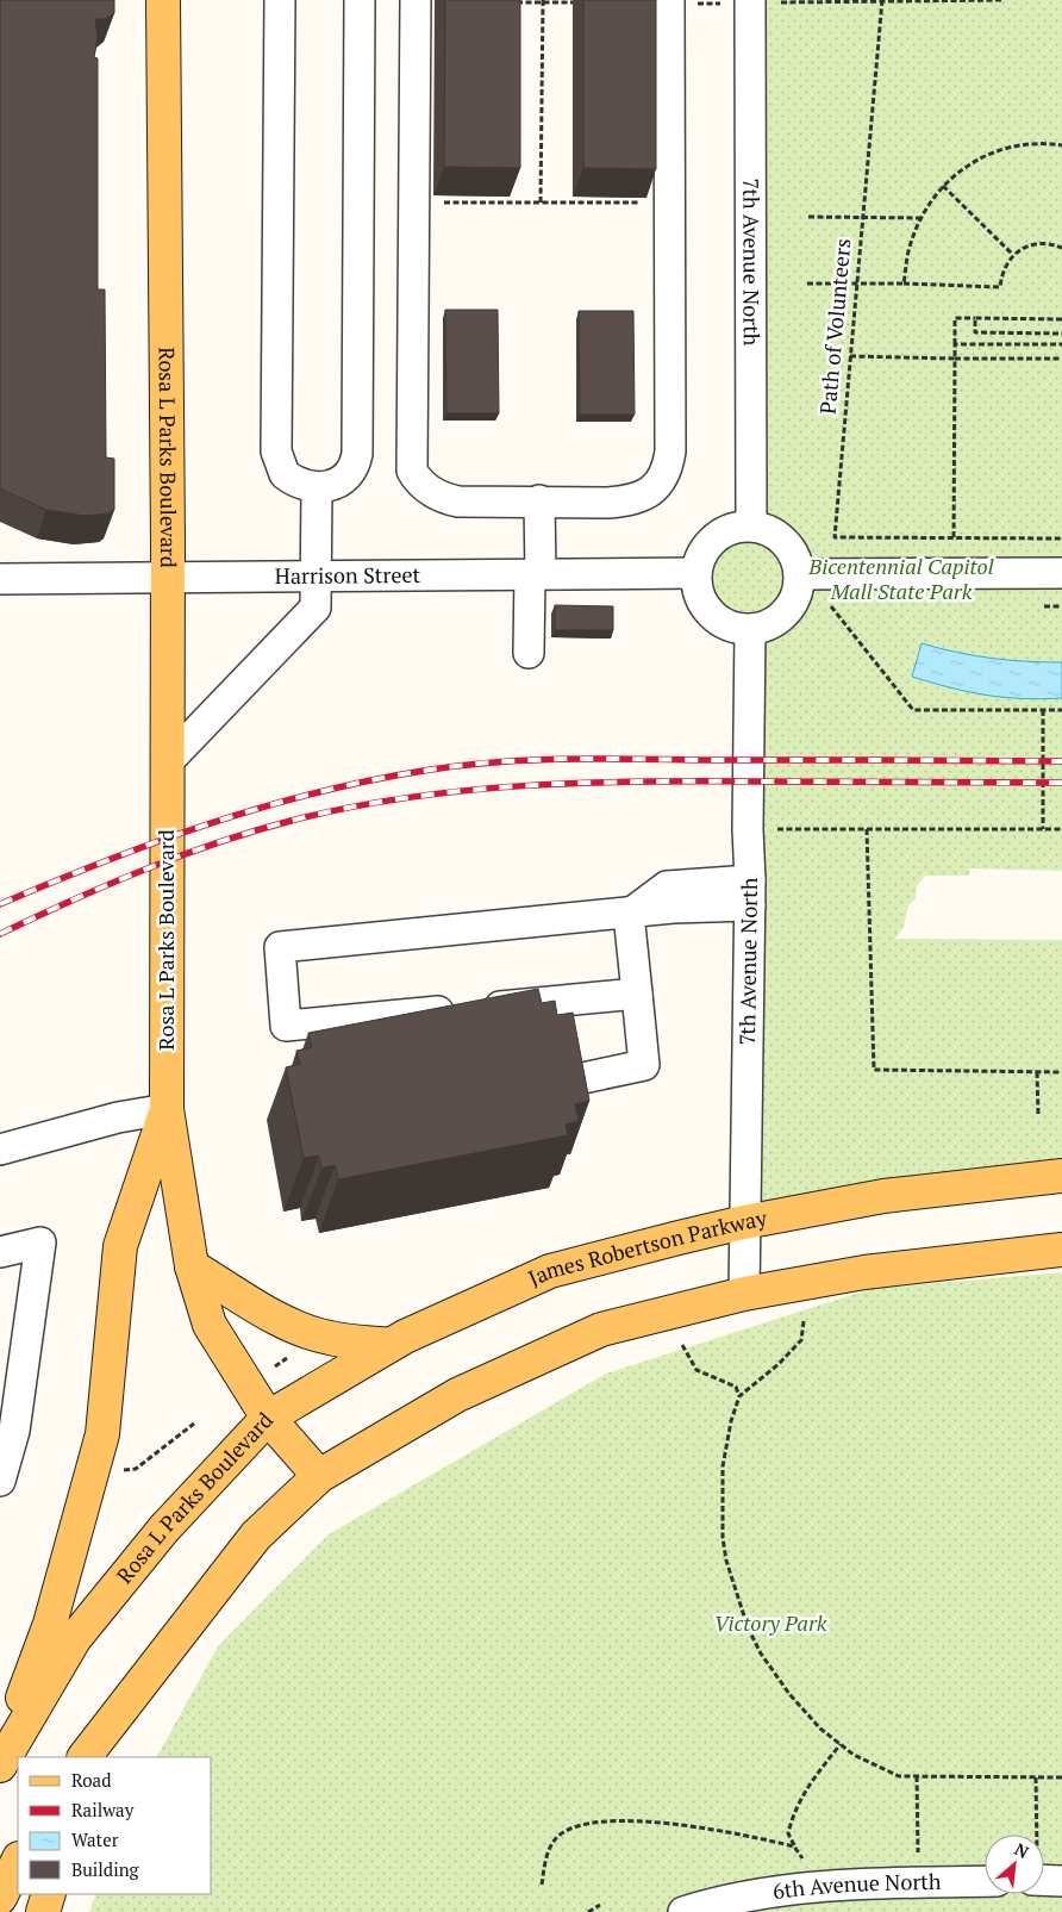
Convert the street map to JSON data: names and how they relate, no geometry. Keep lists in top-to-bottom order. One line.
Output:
{"streets":{"main road":["Rosa L Parks Boulevard","James Robertson Parkway"],"street":["7th Avenue North","Harrison Street","6th Avenue North"],"path":["Path of Volunteers"]},"crossings":[["7th Avenue North","Harrison Street"],["7th Avenue North","James Robertson Parkway"],["Rosa L Parks Boulevard","Harrison Street"],["Rosa L Parks Boulevard","James Robertson Parkway"]],"parks":["Bicentennial Capitol Mall State Park","Victory Park"],"legend":["Road","Railway","Water","Building"],"north":"top right"}
